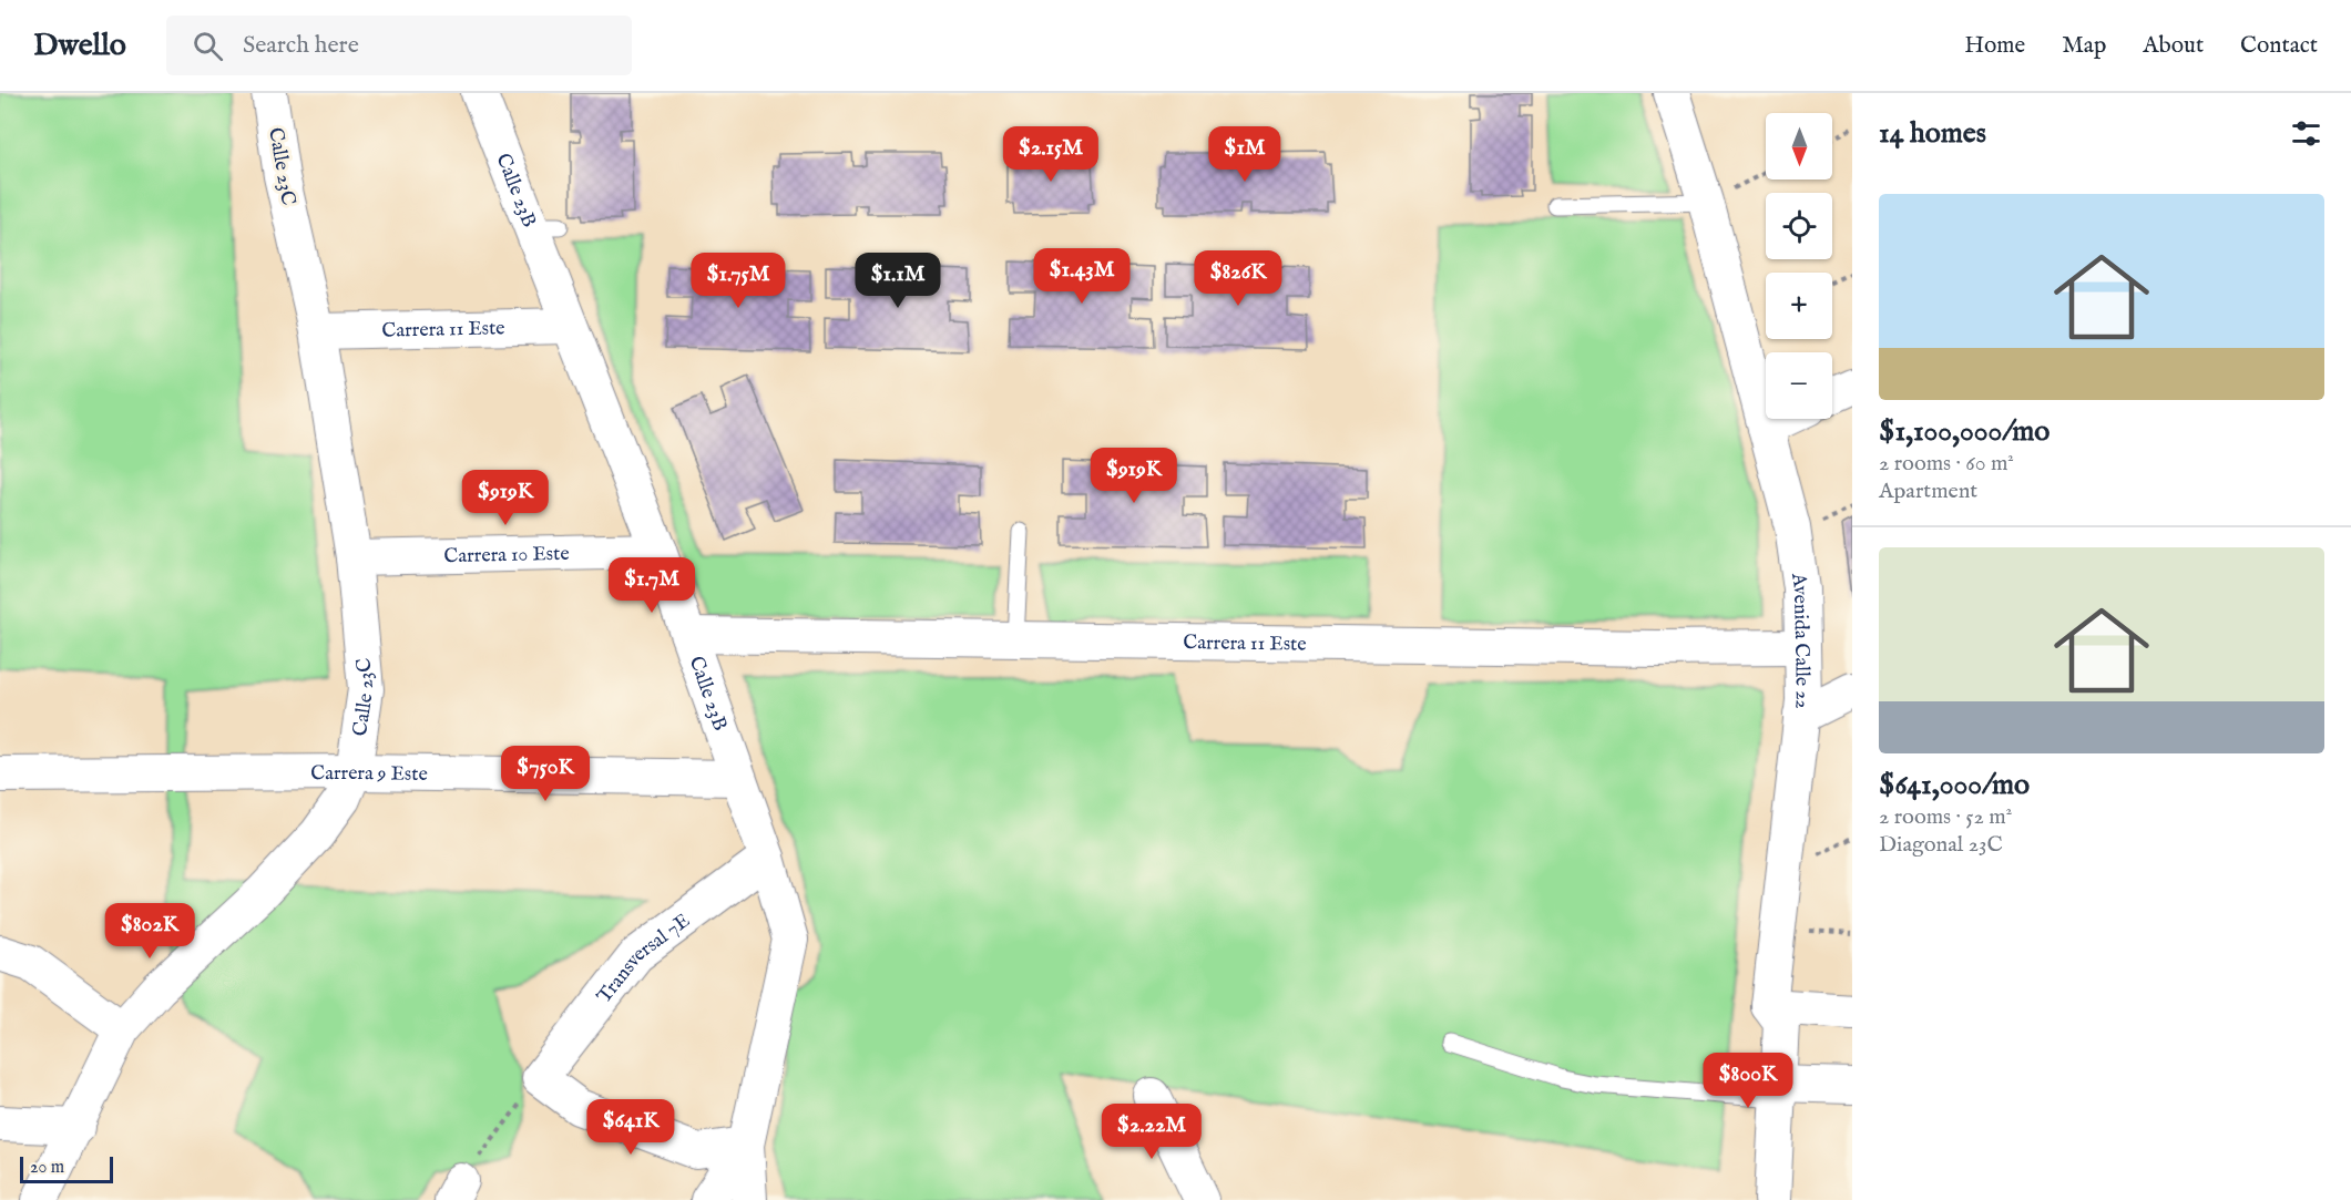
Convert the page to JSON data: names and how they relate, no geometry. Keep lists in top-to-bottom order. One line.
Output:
{"streets":{"street":["Calle 23C","Calle 23B","Carrera 11 Este","Carrera 10 Este","Avenida Calle 22","Carrera 9 Este","Transversal 7E"]},"crossings":[["Calle 23C","Carrera 11 Este"],["Calle 23C","Carrera 10 Este"],["Calle 23C","Carrera 9 Este"],["Calle 23B","Carrera 11 Este"],["Calle 23B","Carrera 10 Este"],["Calle 23B","Carrera 9 Este"],["Calle 23B","Transversal 7E"],["Carrera 11 Este","Avenida Calle 22"]],"scale_bar":"20 m","north":"bottom","page":{"header":"Dwello","search":"Search here","nav":["Home","Map","About","Contact"],"heading":"14 homes","map_buttons":["+","−"],"price":["$2.15M","$1M","$1.43M","$826K","$1.75M","$1.1M","$919K","$919K","$1.7M","$750K","$802K","$800K","$641K","$2.22M"],"list":[{"name":"$1,100,000/mo","note":"2 rooms · 60 m² · Apartment"},{"name":"$641,000/mo","note":"2 rooms · 52 m² · Diagonal 23C"}],"scale":"20 m"}}
